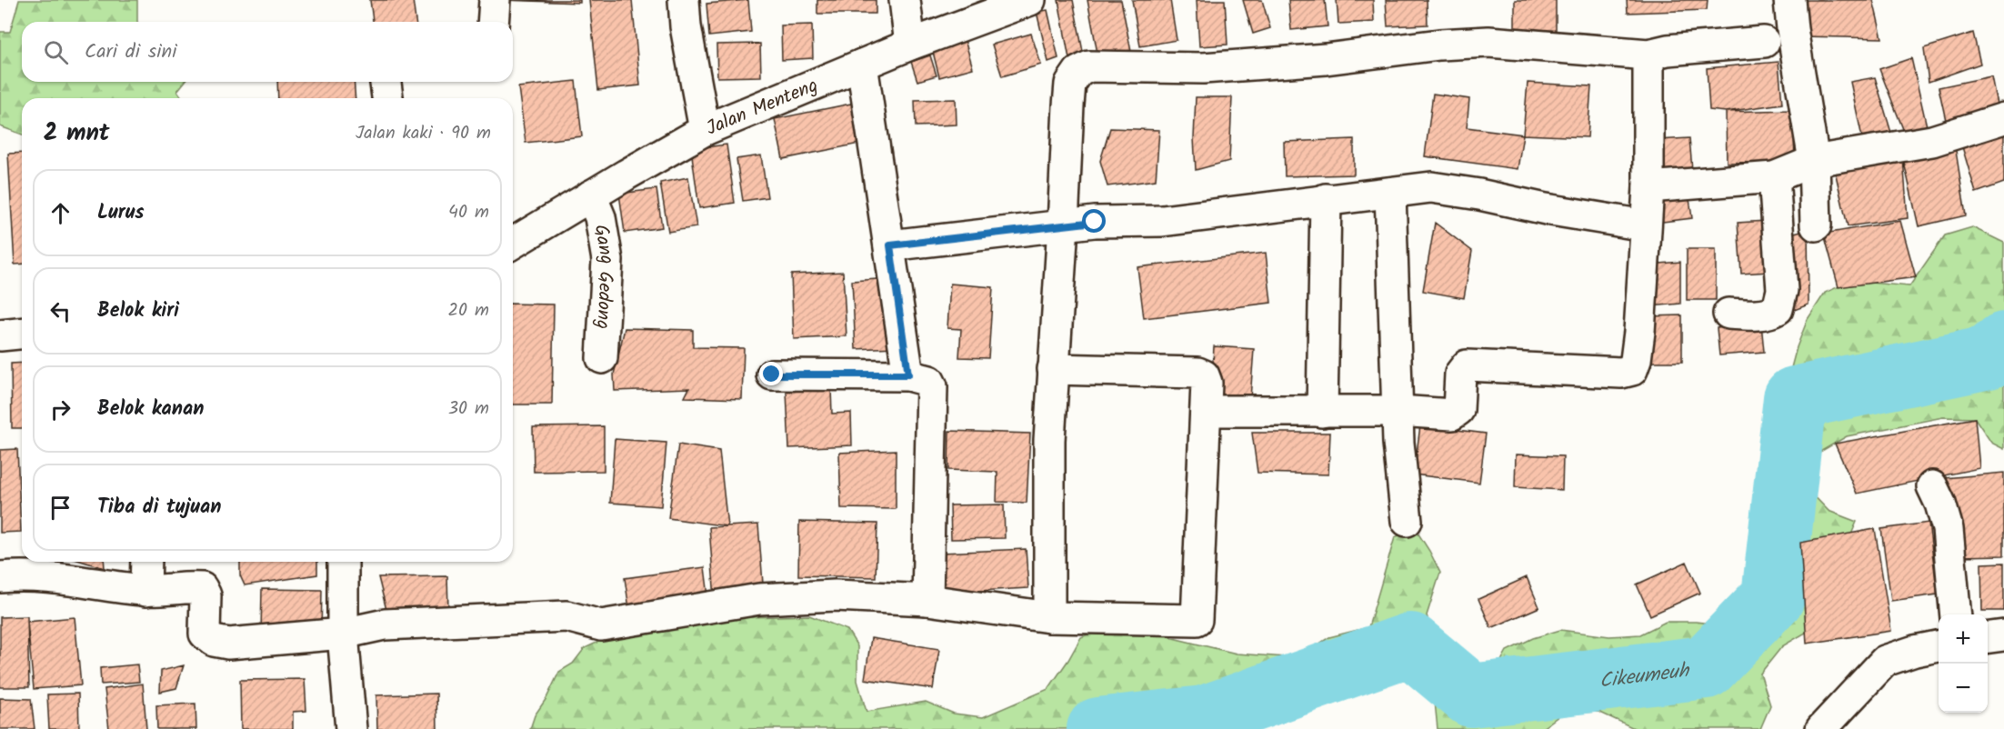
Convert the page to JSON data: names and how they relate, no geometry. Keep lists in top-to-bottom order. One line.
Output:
{"streets":{"street":["Jalan Menteng","Gang Gedong"]},"crossings":[["Jalan Menteng","Gang Gedong"]],"water":["Cikeumeuh"],"page":{"search":"Cari di sini","heading":["2 mnt","Jalan kaki · 90 m"],"list":[["Lurus","40 m"],["Belok kiri","20 m"],["Belok kanan","30 m"],"Tiba di tujuan"],"map_buttons":["+","−"]}}
